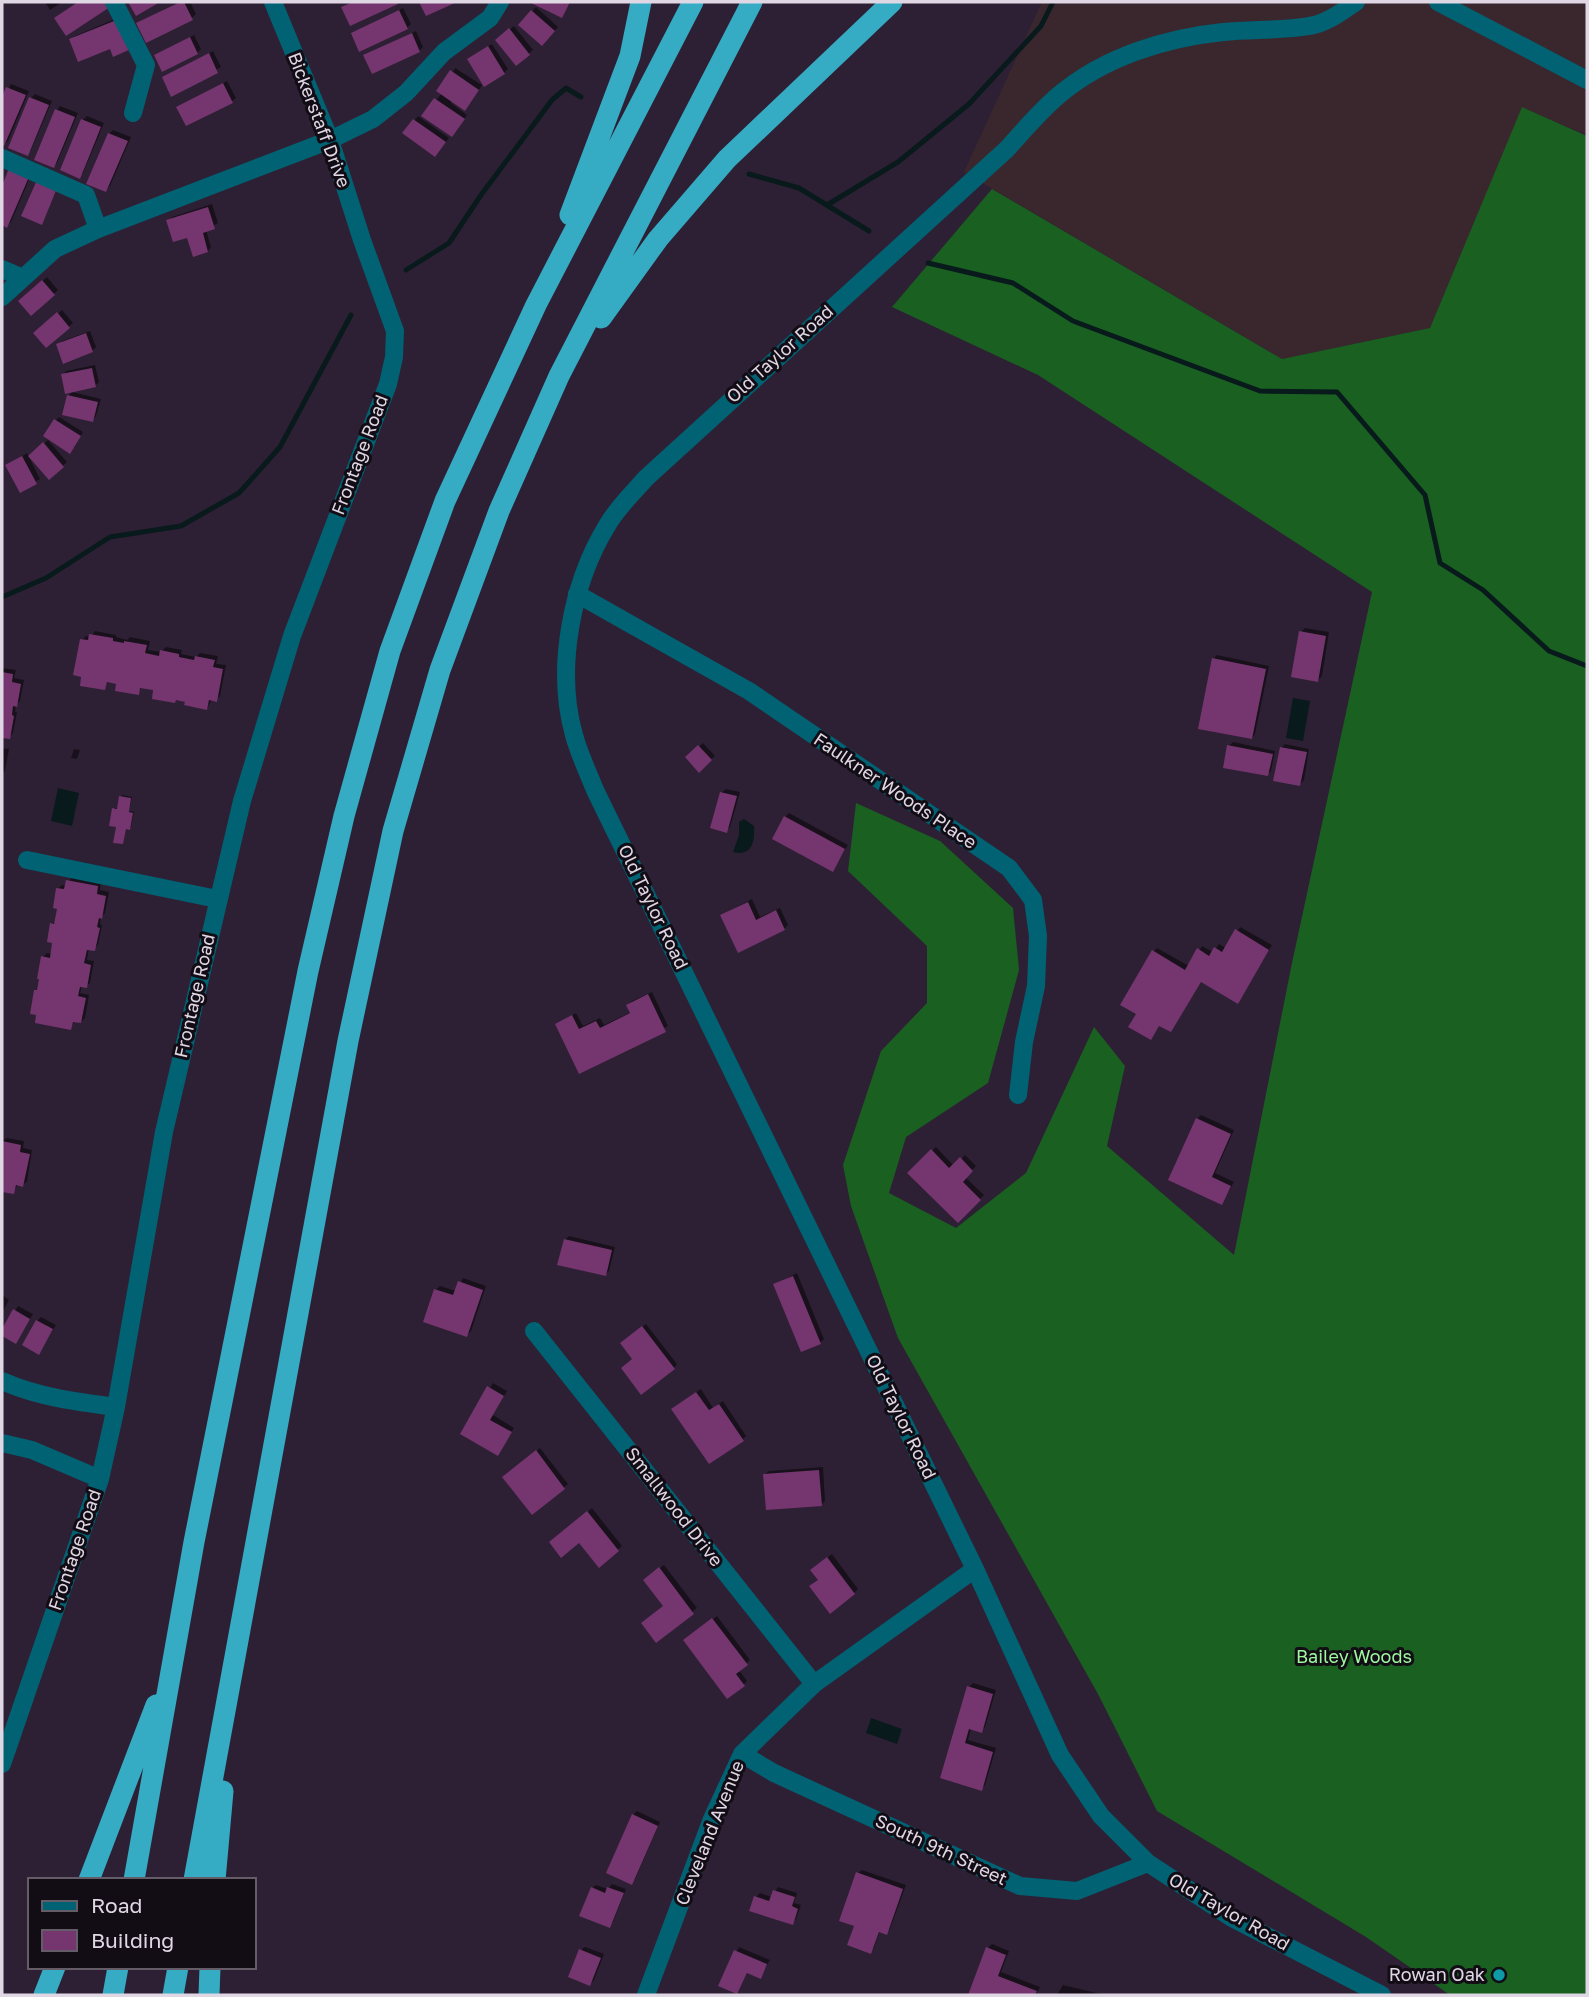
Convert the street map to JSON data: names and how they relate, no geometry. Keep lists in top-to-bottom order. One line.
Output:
{"streets":{"street":["Bickerstaff Drive","Old Taylor Road","Frontage Road","Faulkner Woods Place","Smallwood Drive","Cleveland Avenue","South 9th Street"]},"crossings":[["Bickerstaff Drive","Frontage Road"],["Old Taylor Road","Faulkner Woods Place"],["Old Taylor Road","Cleveland Avenue"],["Old Taylor Road","South 9th Street"],["Smallwood Drive","Cleveland Avenue"],["Cleveland Avenue","South 9th Street"]],"parks":["Bailey Woods"],"places":["Rowan Oak"],"legend":["Road","Building"]}
